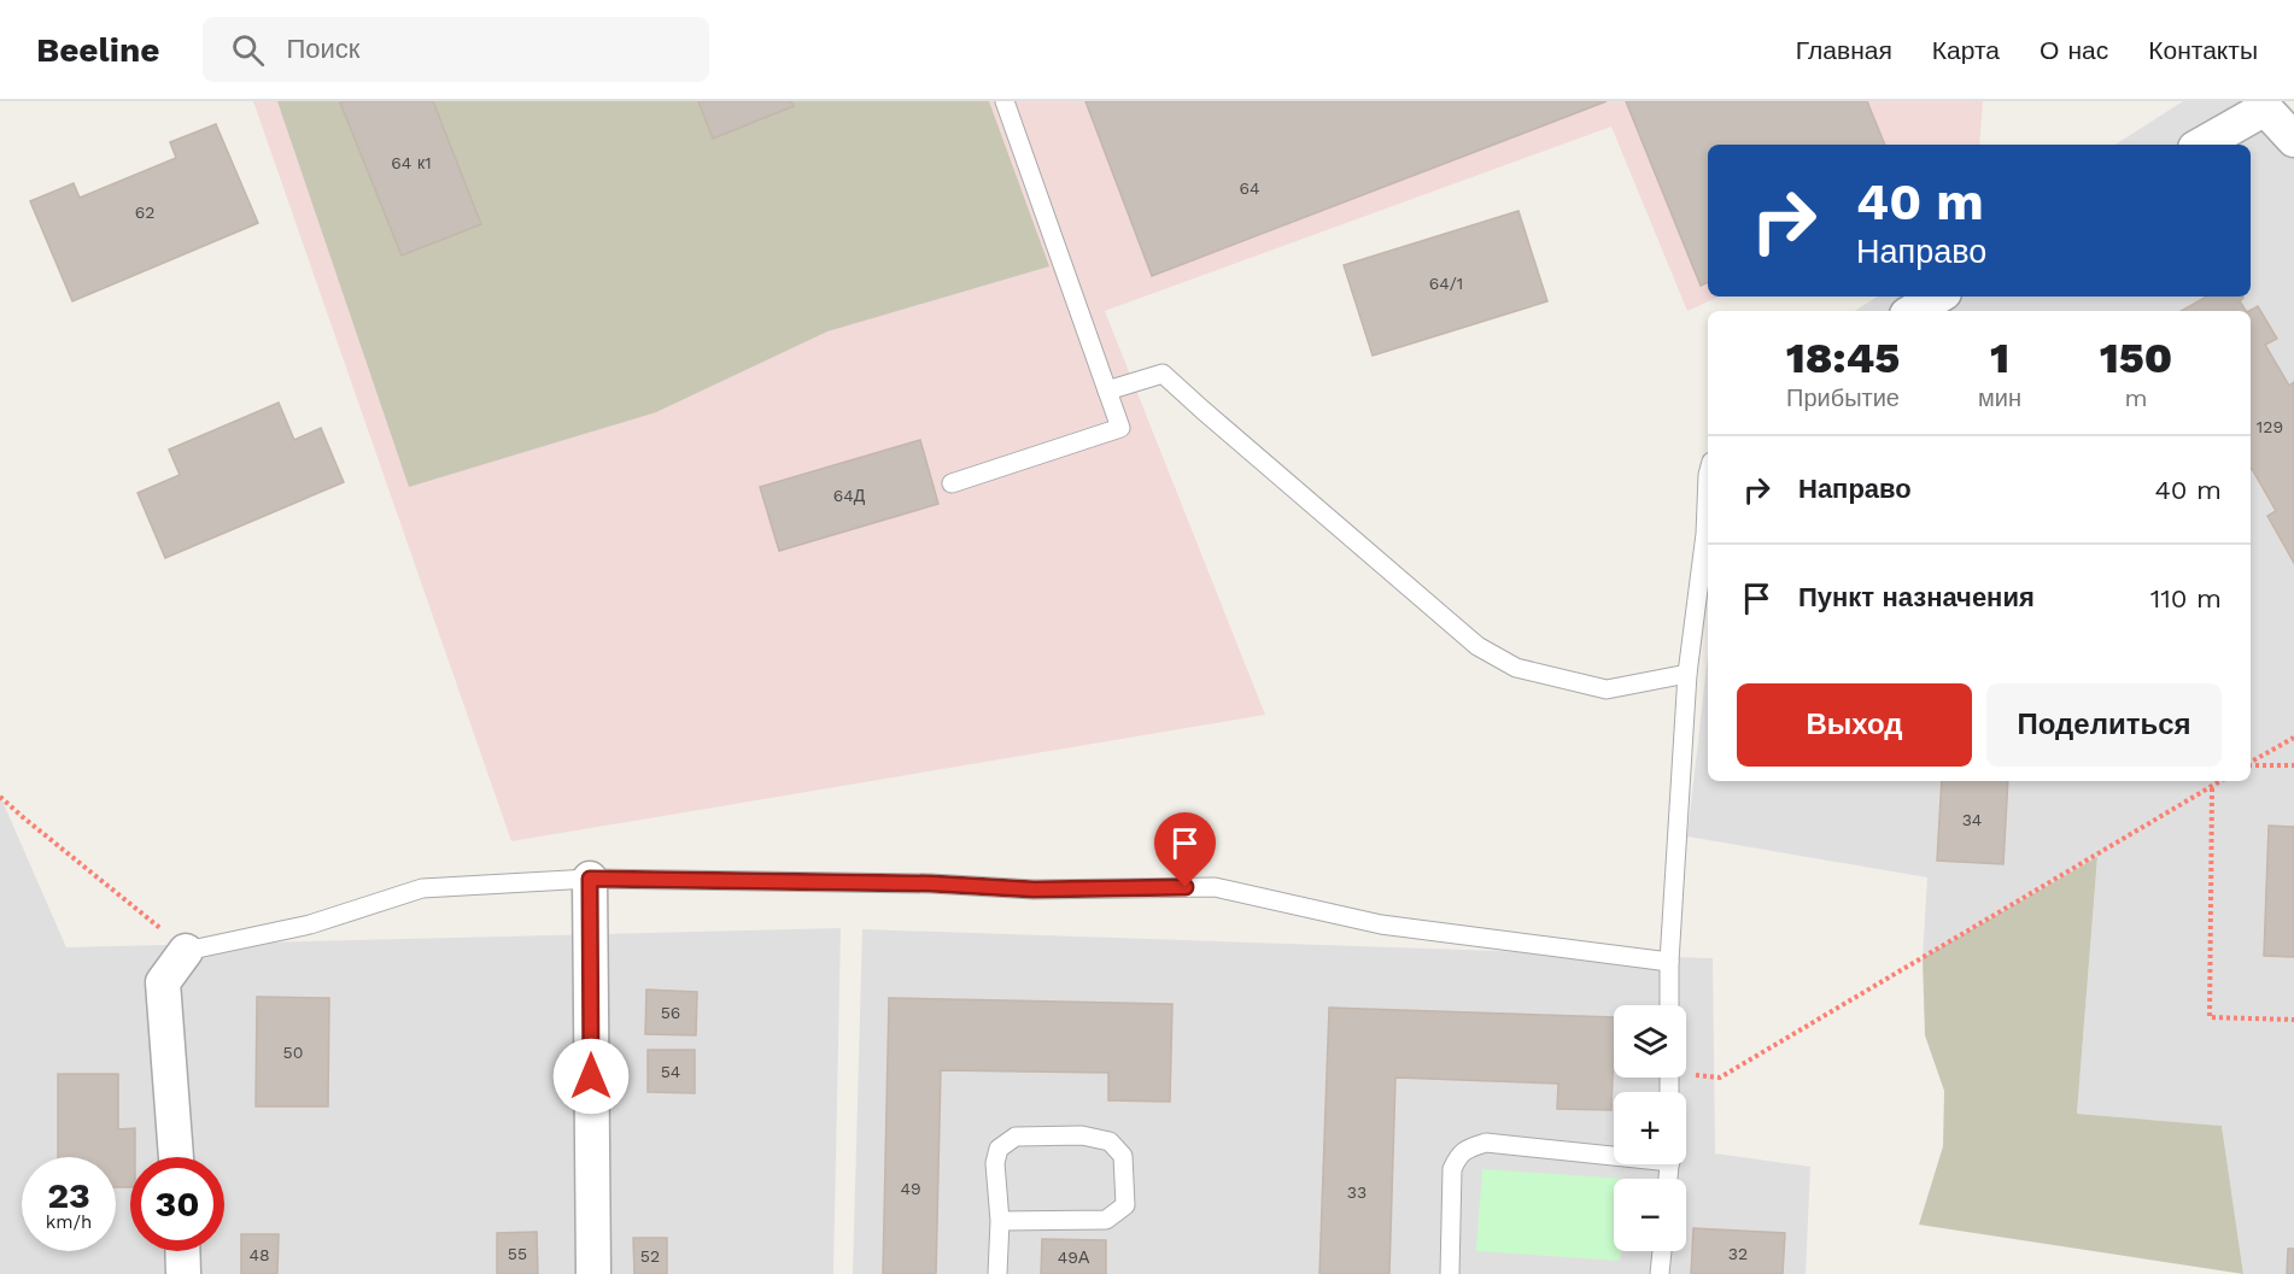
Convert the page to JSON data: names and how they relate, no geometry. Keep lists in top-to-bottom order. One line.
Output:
{"house_numbers":["64 к1","64","62","64/1","129","64Д","34","56","50","54","49","33","55","32","48","52","49А"],"page":{"header":"Beeline","search":"Поиск","nav":["Главная","Карта","О нас","Контакты"],"turn":["40 m","Направо"],"eta":["18:45","Прибытие","1","мин","150","m"],"list":[{"name":"Направо","value":"40 m"},{"name":"Пункт назначения","value":"110 m"}],"buttons":["Выход","Поделиться"],"map_buttons":["+","−"],"speed":"23 km/h","limit":"30"}}
